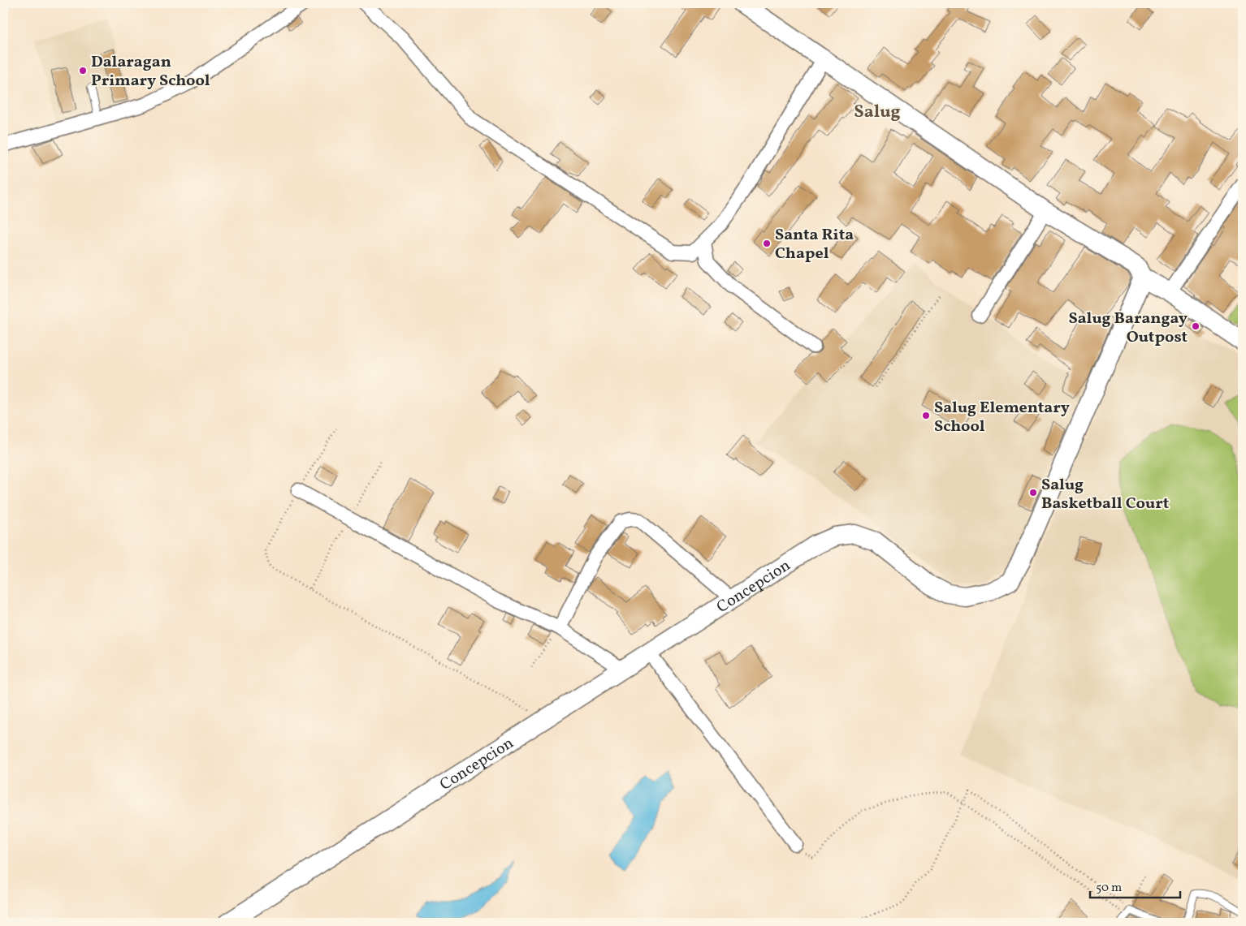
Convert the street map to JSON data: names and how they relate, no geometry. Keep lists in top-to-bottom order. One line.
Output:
{"streets":{"main road":["Concepcion"]},"districts":["Salug"],"places":["Dalaragan Primary School","Santa Rita Chapel","Salug Barangay Outpost","Salug Elementary School","Salug Basketball Court"],"scale_bar":"50 m"}
